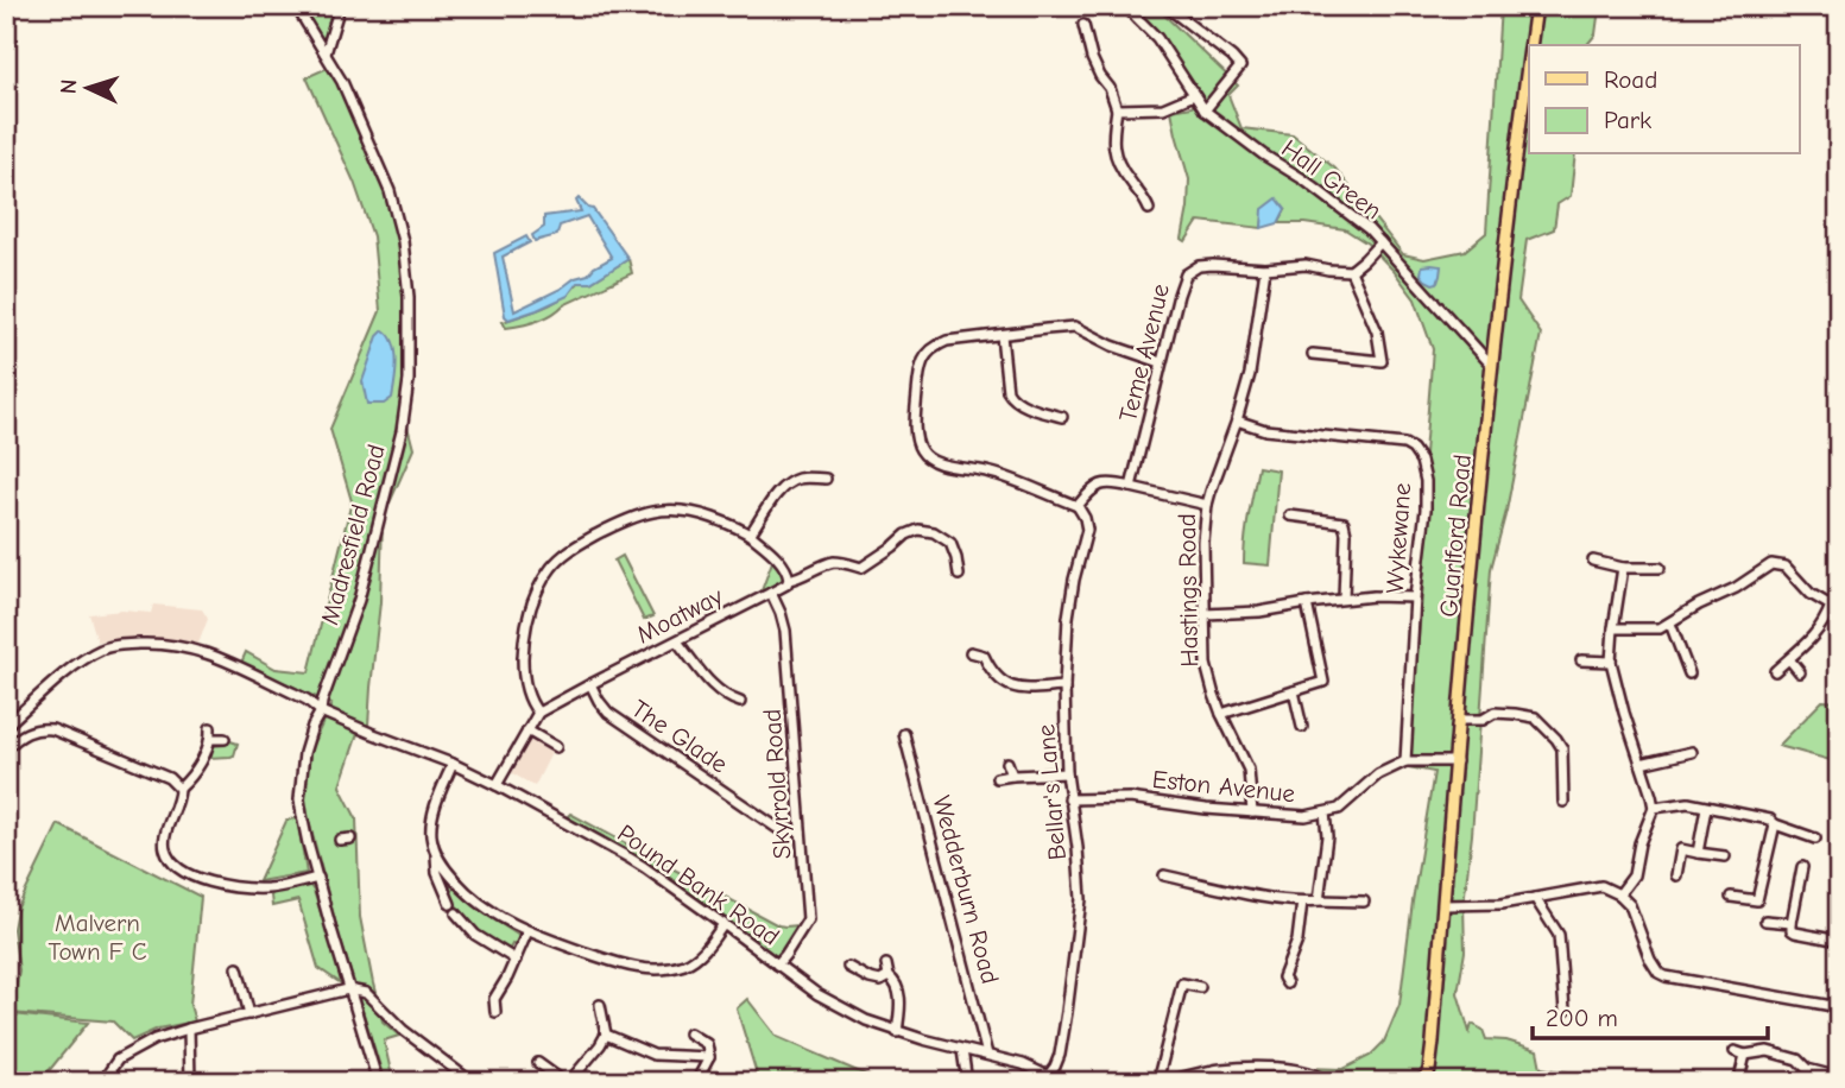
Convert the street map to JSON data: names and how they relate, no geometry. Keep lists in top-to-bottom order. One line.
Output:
{"streets":{"main road":["Guarlford Road"],"street":["Hall Green","Teme Avenue","Madresfield Road","Wykewane","Hastings Road","Moatway","The Glade","Skyrrold Road","Eston Avenue","Bellar's Lane","Pound Bank Road","Wedderburn Road"]},"crossings":[["Hall Green","Guarlford Road"],["Teme Avenue","Hastings Road"],["Madresfield Road","Pound Bank Road"],["Guarlford Road","Eston Avenue"],["Wykewane","Hastings Road"],["Wykewane","Eston Avenue"],["Hastings Road","Eston Avenue"],["Moatway","The Glade"],["Moatway","Skyrrold Road"],["The Glade","Skyrrold Road"],["Skyrrold Road","Pound Bank Road"],["Eston Avenue","Bellar's Lane"],["Bellar's Lane","Pound Bank Road"],["Pound Bank Road","Wedderburn Road"]],"parks":["Malvern Town F C"],"legend":["Road","Park"],"scale_bar":"200 m","north":"left"}
